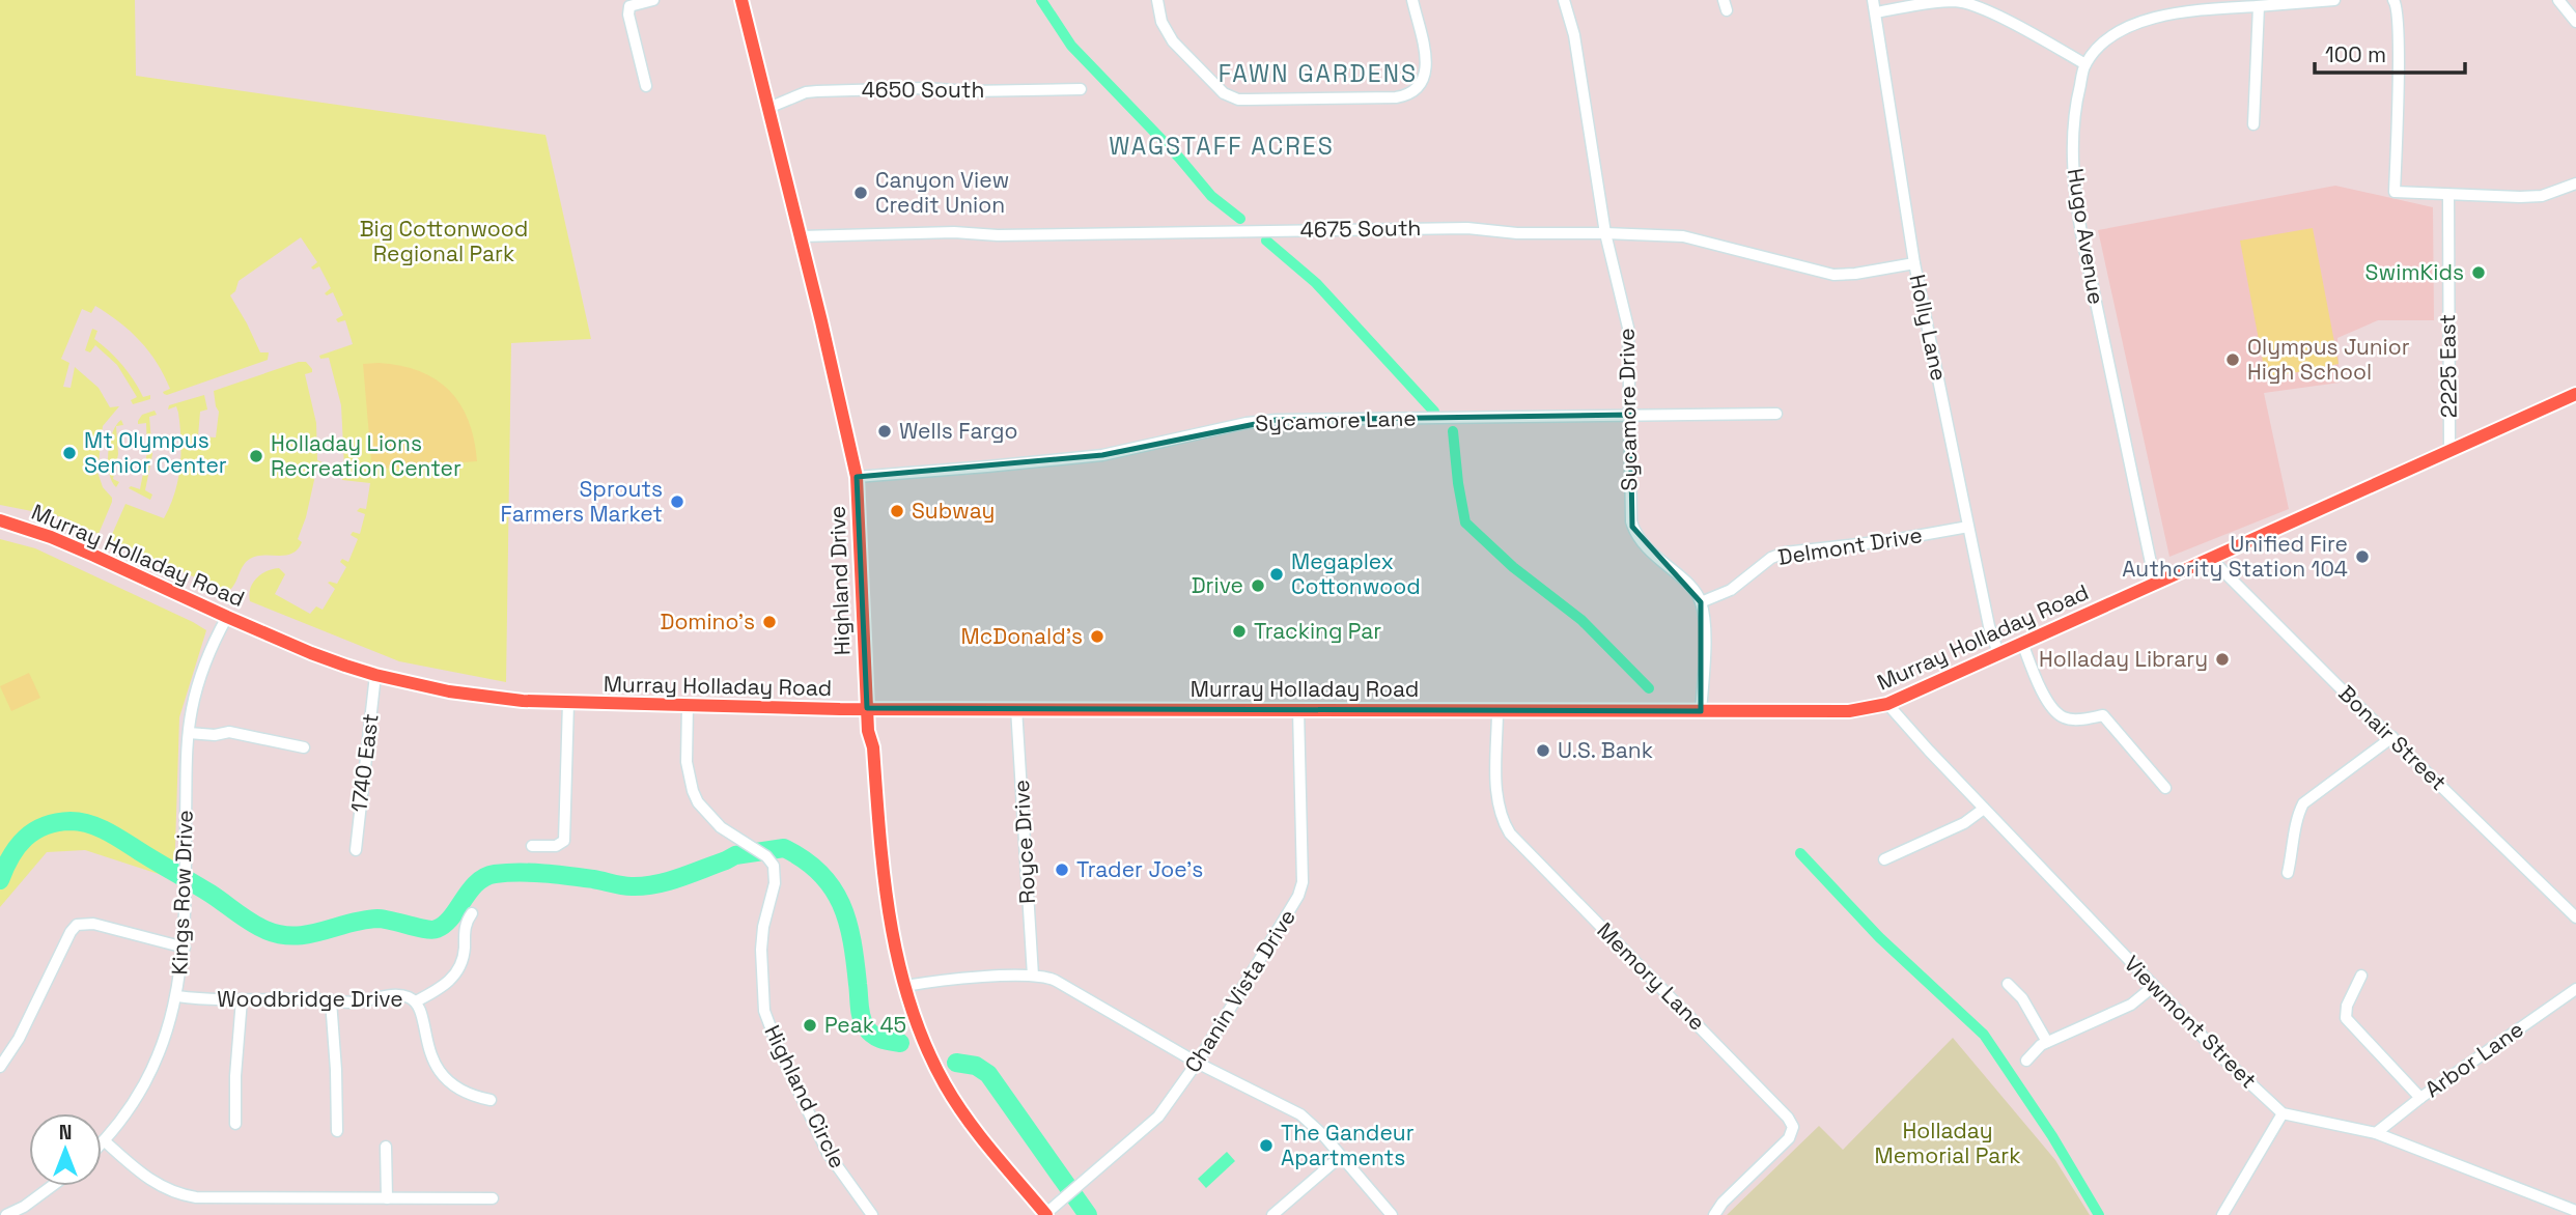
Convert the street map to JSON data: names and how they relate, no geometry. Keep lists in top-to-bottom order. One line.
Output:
{"streets":{"main road":["Murray Holladay Road","Highland Drive"],"street":["4650 South","4675 South","Hugo Avenue","Holly Lane","2225 East","Sycamore Drive","Sycamore Lane","Delmont Drive","Bonair Street","1740 East","Royce Drive","Kings Row Drive","Memory Lane","Chanin Vista Drive","Woodbridge Drive","Viewmont Street","Arbor Lane","Highland Circle"]},"crossings":[["4650 South","Highland Drive"],["4675 South","Holly Lane"],["4675 South","Sycamore Drive"],["4675 South","Highland Drive"],["Hugo Avenue","Murray Holladay Road"],["Holly Lane","Delmont Drive"],["Holly Lane","Murray Holladay Road"],["2225 East","Murray Holladay Road"],["Sycamore Drive","Sycamore Lane"],["Sycamore Drive","Delmont Drive"],["Sycamore Lane","Highland Drive"],["Murray Holladay Road","Highland Drive"],["Murray Holladay Road","Bonair Street"],["Murray Holladay Road","1740 East"],["Murray Holladay Road","Royce Drive"],["Murray Holladay Road","Kings Row Drive"],["Murray Holladay Road","Memory Lane"],["Murray Holladay Road","Chanin Vista Drive"],["Murray Holladay Road","Viewmont Street"],["Murray Holladay Road","Highland Circle"],["Highland Drive","Chanin Vista Drive"],["Kings Row Drive","Woodbridge Drive"]],"districts":["FAWN GARDENS","WAGSTAFF ACRES"],"parks":["Big Cottonwood Regional Park","Holladay Memorial Park"],"places":["Canyon View Credit Union","SwimKids","Olympus Junior High School","Wells Fargo","Mt Olympus Senior Center","Holladay Lions Recreation Center","Sprouts Farmers Market","Subway","Unified Fire Authority Station 104","Megaplex Cottonwood","Drive","Domino's","Tracking Par","McDonald's","Holladay Library","U.S. Bank","Trader Joe's","Peak 45","The Gandeur Apartments"],"scale_bar":"100 m","north":"top"}
